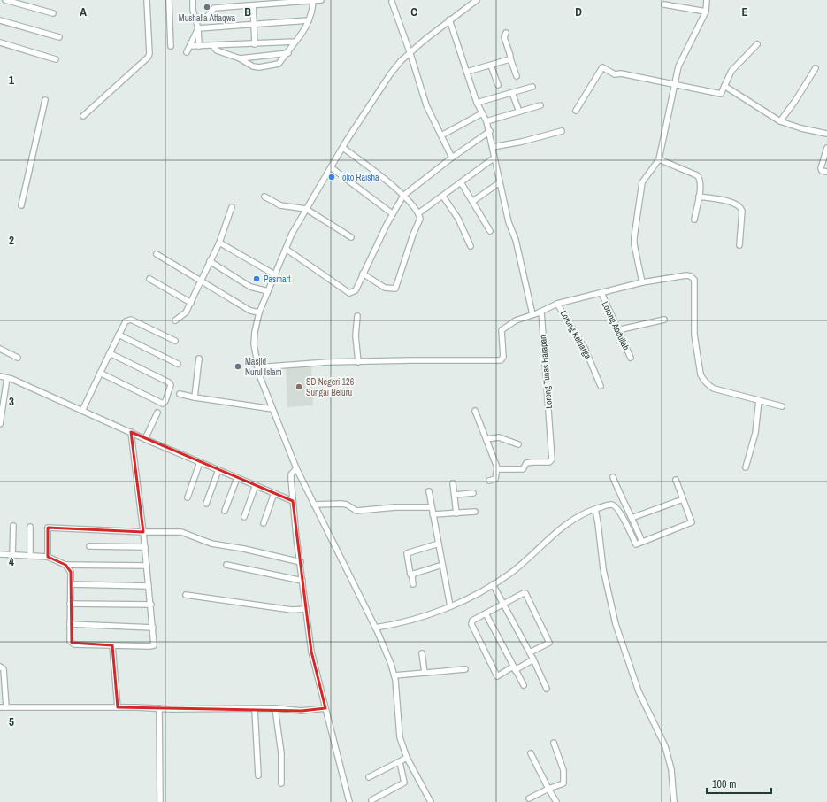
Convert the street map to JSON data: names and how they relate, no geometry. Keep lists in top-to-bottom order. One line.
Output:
{"streets":{"street":["Lorong Abdullah","Lorong Keluarga","Lorong Tunas Harapan"]},"places":["Mushalla Attaqwa","Toko Raisha","Pasmart","Masjid Nurul Islam","SD Negeri 126 Sungai Beluru"],"scale_bar":"100 m","grid":{"columns":["A","B","C","D","E"],"rows":["1","2","3","4","5"]}}
